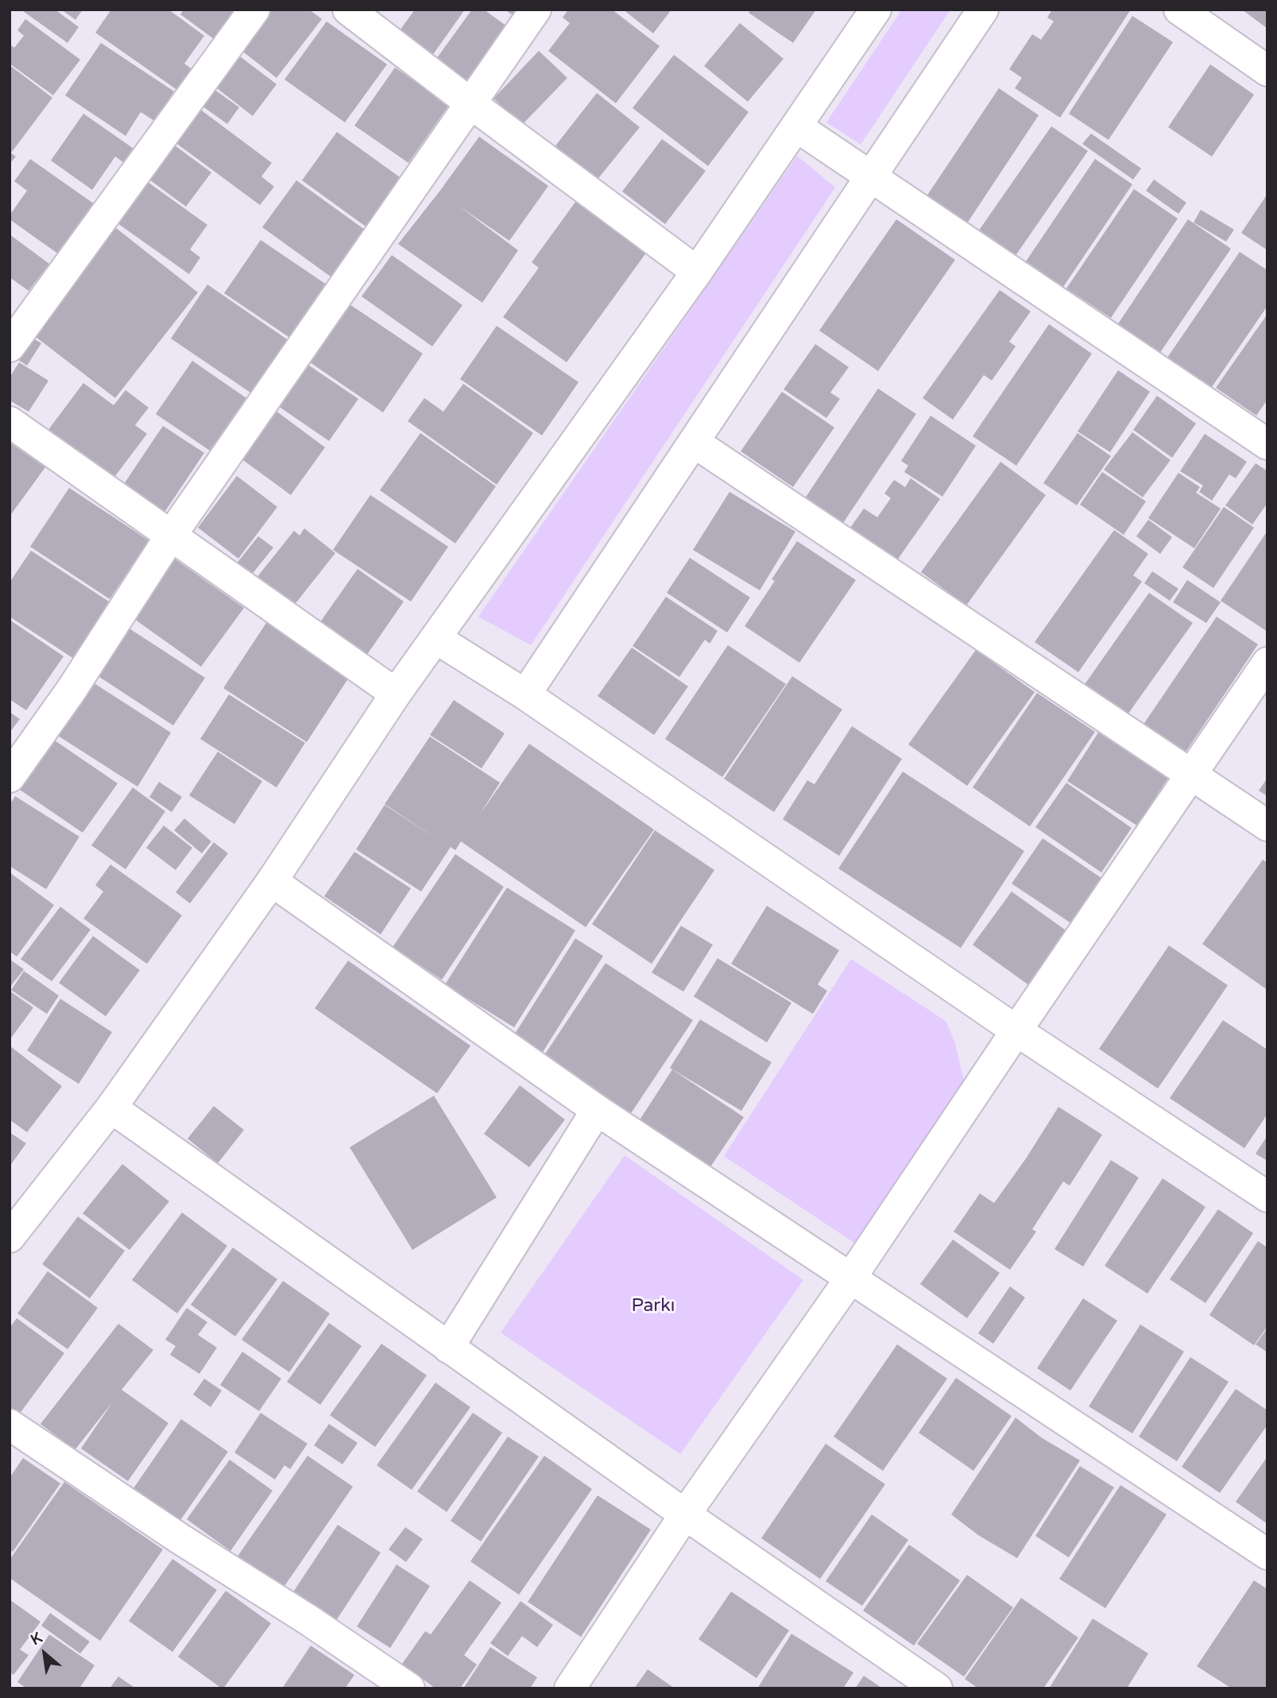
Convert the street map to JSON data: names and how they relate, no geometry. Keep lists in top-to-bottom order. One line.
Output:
{"parks":["Parkı"],"north":"top left"}
